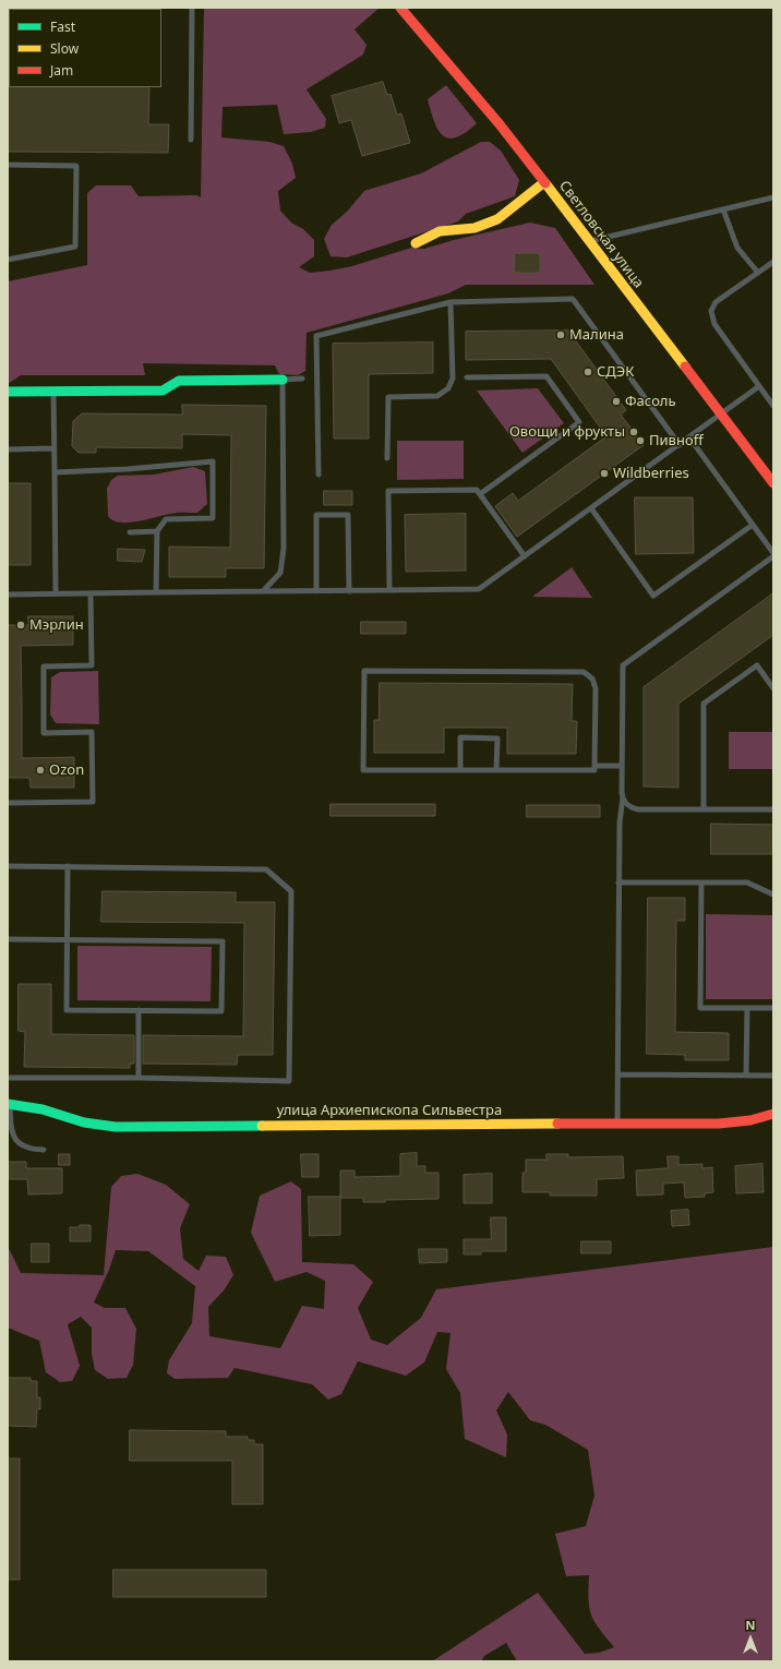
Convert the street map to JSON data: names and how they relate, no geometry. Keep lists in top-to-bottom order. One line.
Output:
{"streets":{"street":["Светловская улица","улица Архиепископа Сильвестра"]},"places":["Малина","СДЭК","Фасоль","Овощи и фрукты","Пивноff","Wildberries","Мэрлин","Ozon"],"legend":["Fast","Slow","Jam"],"north":"top"}
